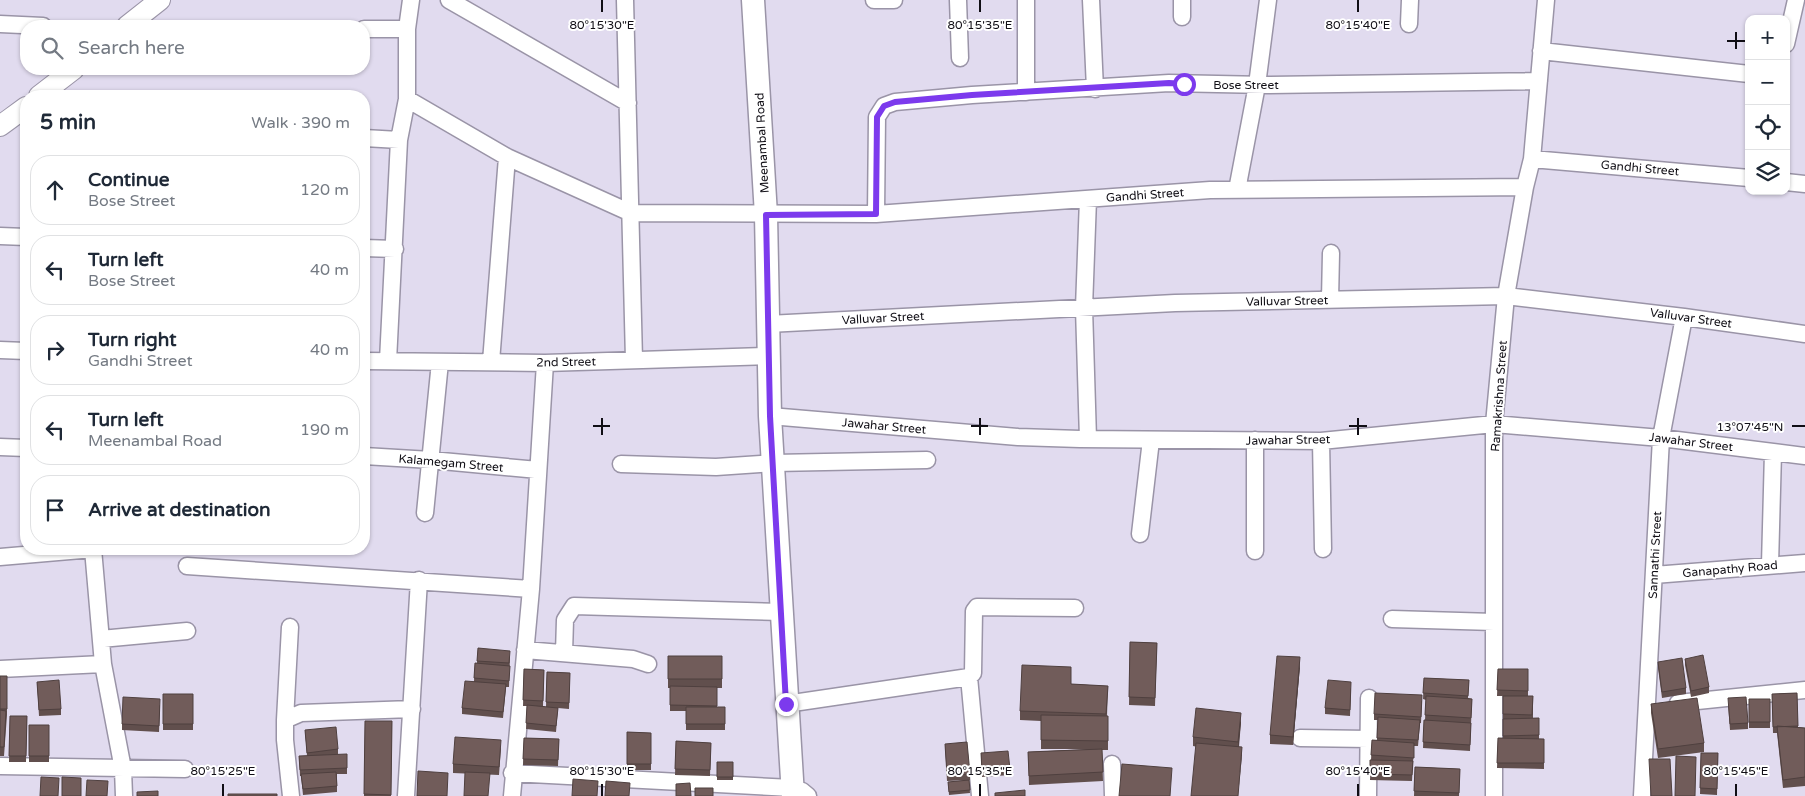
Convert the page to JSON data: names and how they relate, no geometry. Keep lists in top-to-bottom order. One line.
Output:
{"streets":{"main road":["Meenambal Road"],"street":["Bose Street","Gandhi Street","Valluvar Street","2nd Street","Ramakrishna Street","Jawahar Street","Kalamegam Street","Sannathi Street","Ganapathy Road"]},"crossings":[["Bose Street","Gandhi Street"],["Bose Street","Ramakrishna Street"],["Meenambal Road","Gandhi Street"],["Meenambal Road","Valluvar Street"],["Meenambal Road","2nd Street"],["Meenambal Road","Jawahar Street"],["Gandhi Street","Ramakrishna Street"],["Valluvar Street","Ramakrishna Street"],["Valluvar Street","Sannathi Street"],["Ramakrishna Street","Jawahar Street"],["Jawahar Street","Sannathi Street"],["Sannathi Street","Ganapathy Road"]],"page":{"map_buttons":["+","−"],"search":"Search here","heading":["5 min","Walk · 390 m"],"list":[["Continue","Bose Street","120 m"],["Turn left","Bose Street","40 m"],["Turn right","Gandhi Street","40 m"],["Turn left","Meenambal Road","190 m"],"Arrive at destination"]},"coordinates":["80°15'30\"E","80°15'35\"E","80°15'40\"E","13°07'45\"N","80°15'25\"E","80°15'45\"E"]}
